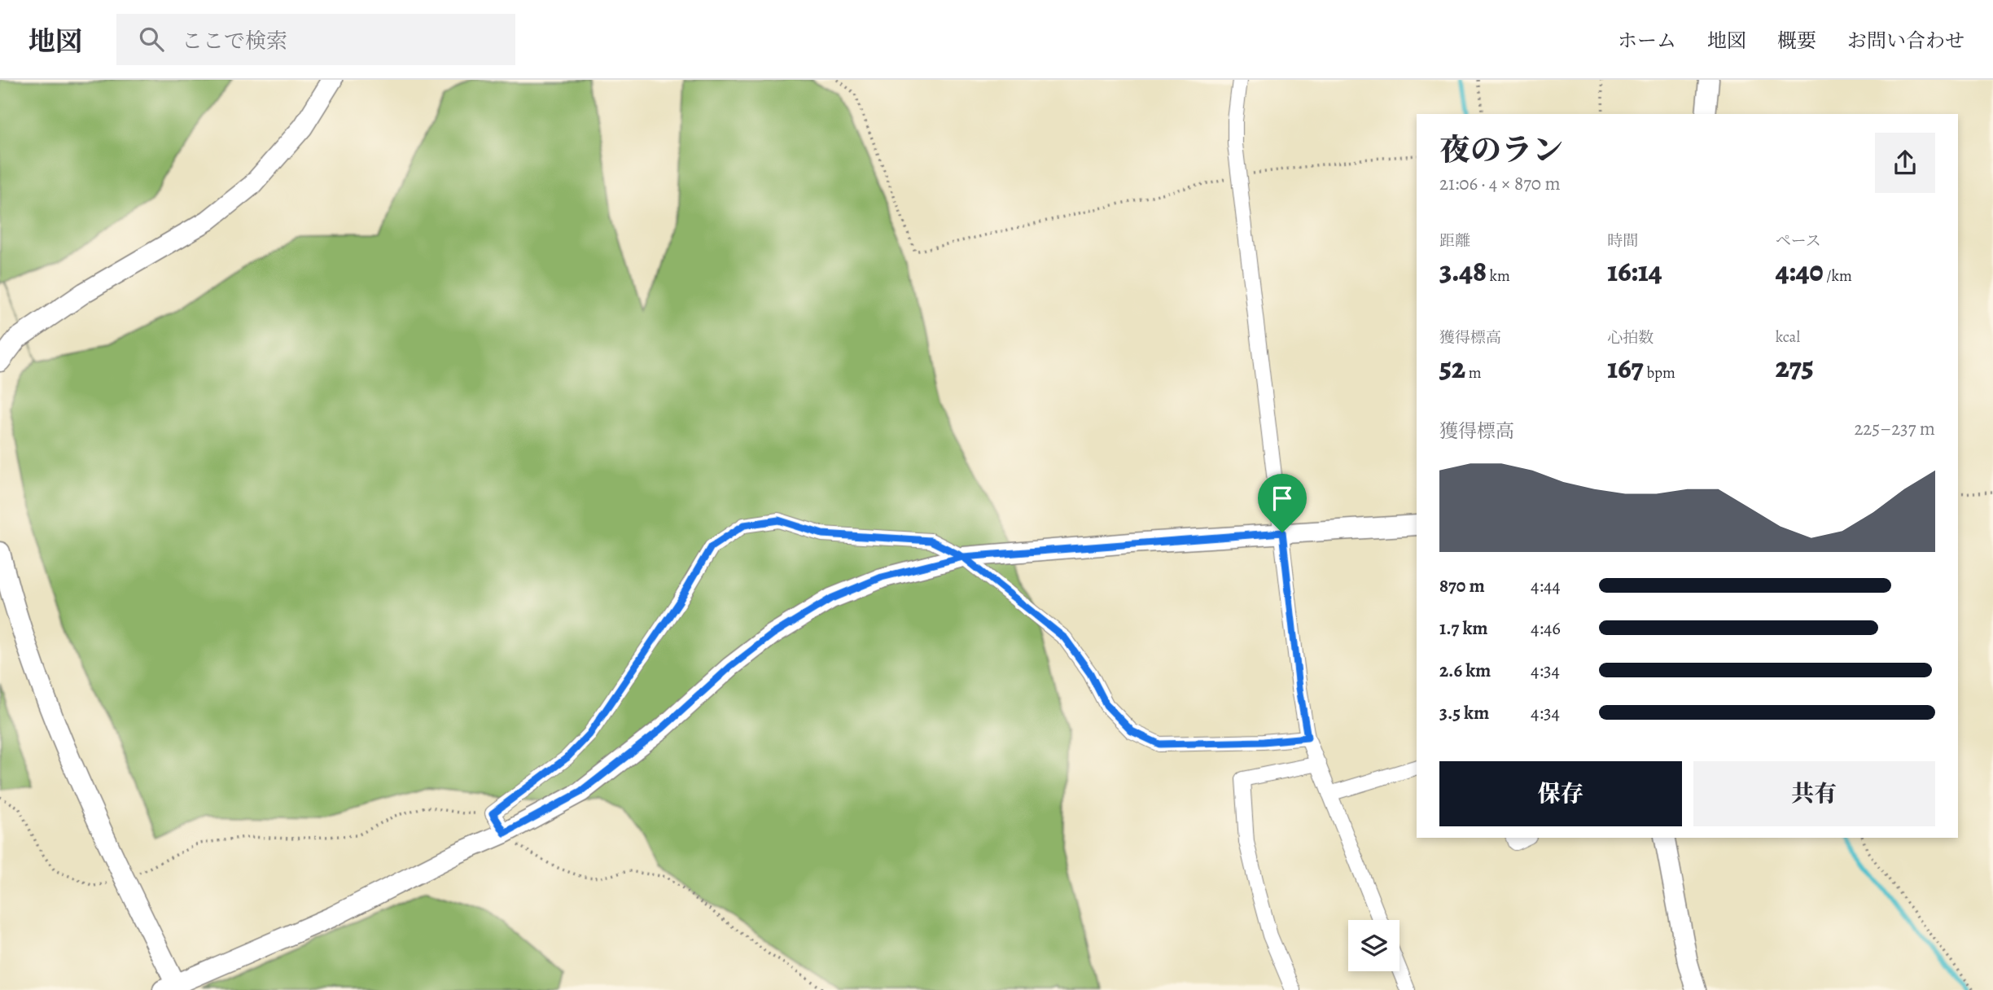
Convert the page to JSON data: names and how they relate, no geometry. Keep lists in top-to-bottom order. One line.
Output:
{"page":{"header":"地図","search":"ここで検索","nav":["ホーム","地図","概要","お問い合わせ"],"heading":["夜のラン","21:06 · 4 × 870 m"],"stats":[["距離","3.48 km"],["時間","16:14"],["ペース","4:40 /km"],["獲得標高","52 m"],["心拍数","167 bpm"],["kcal","275"]],"chart":["獲得標高","225–237 m"],"list":[{"name":"870 m","note":"4:44"},{"name":"1.7 km","note":"4:46"},{"name":"2.6 km","note":"4:34"},{"name":"3.5 km","note":"4:34"}],"buttons":["保存","共有"]}}
